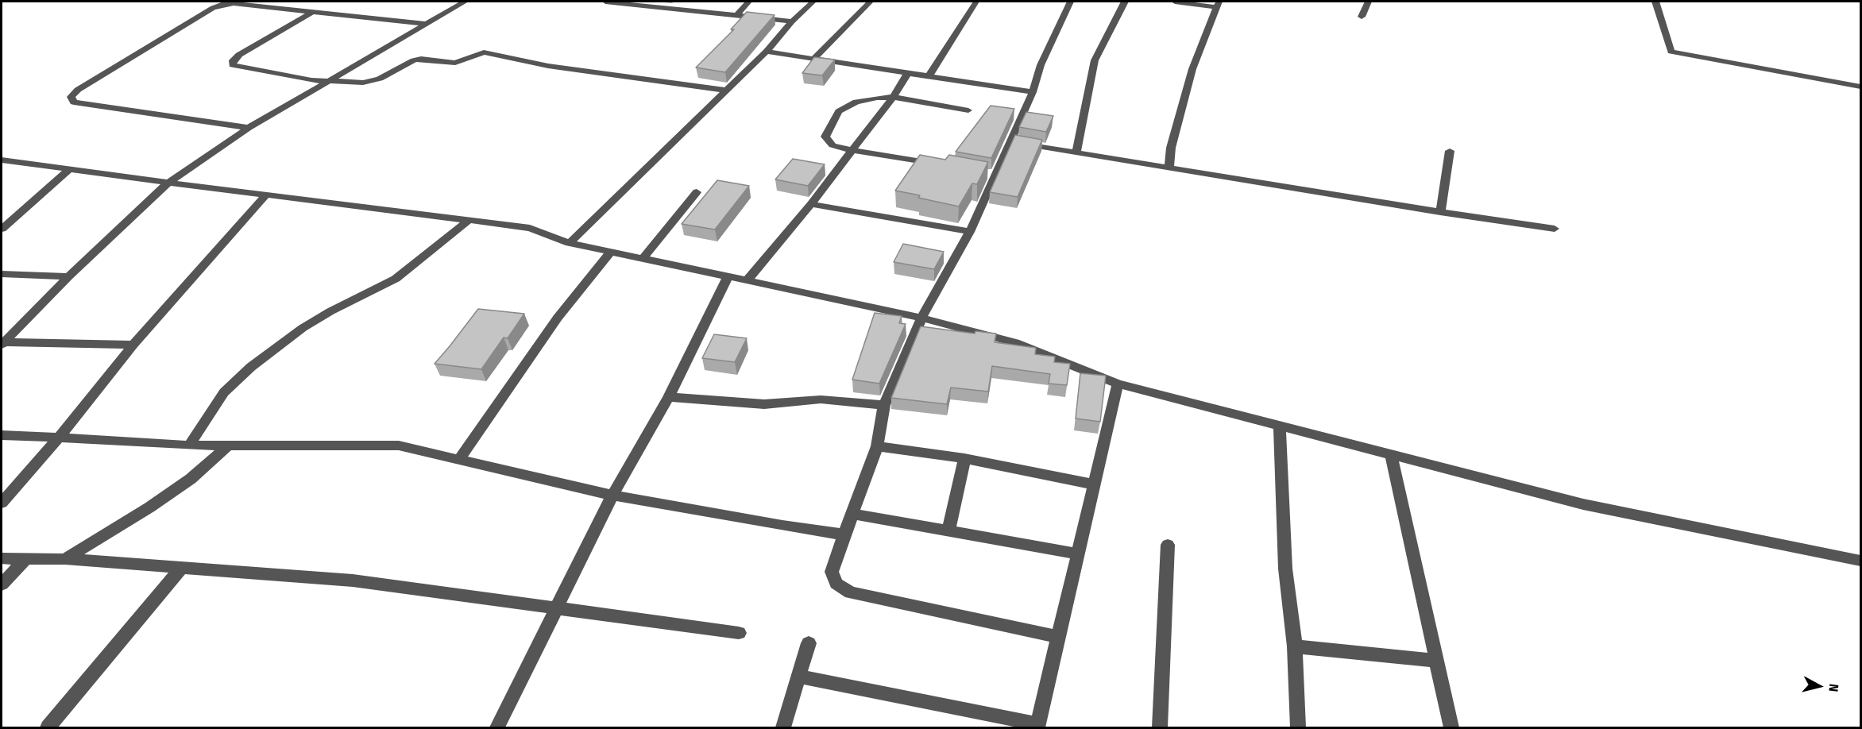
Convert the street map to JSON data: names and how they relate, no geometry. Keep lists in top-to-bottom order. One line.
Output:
{"north":"right"}
